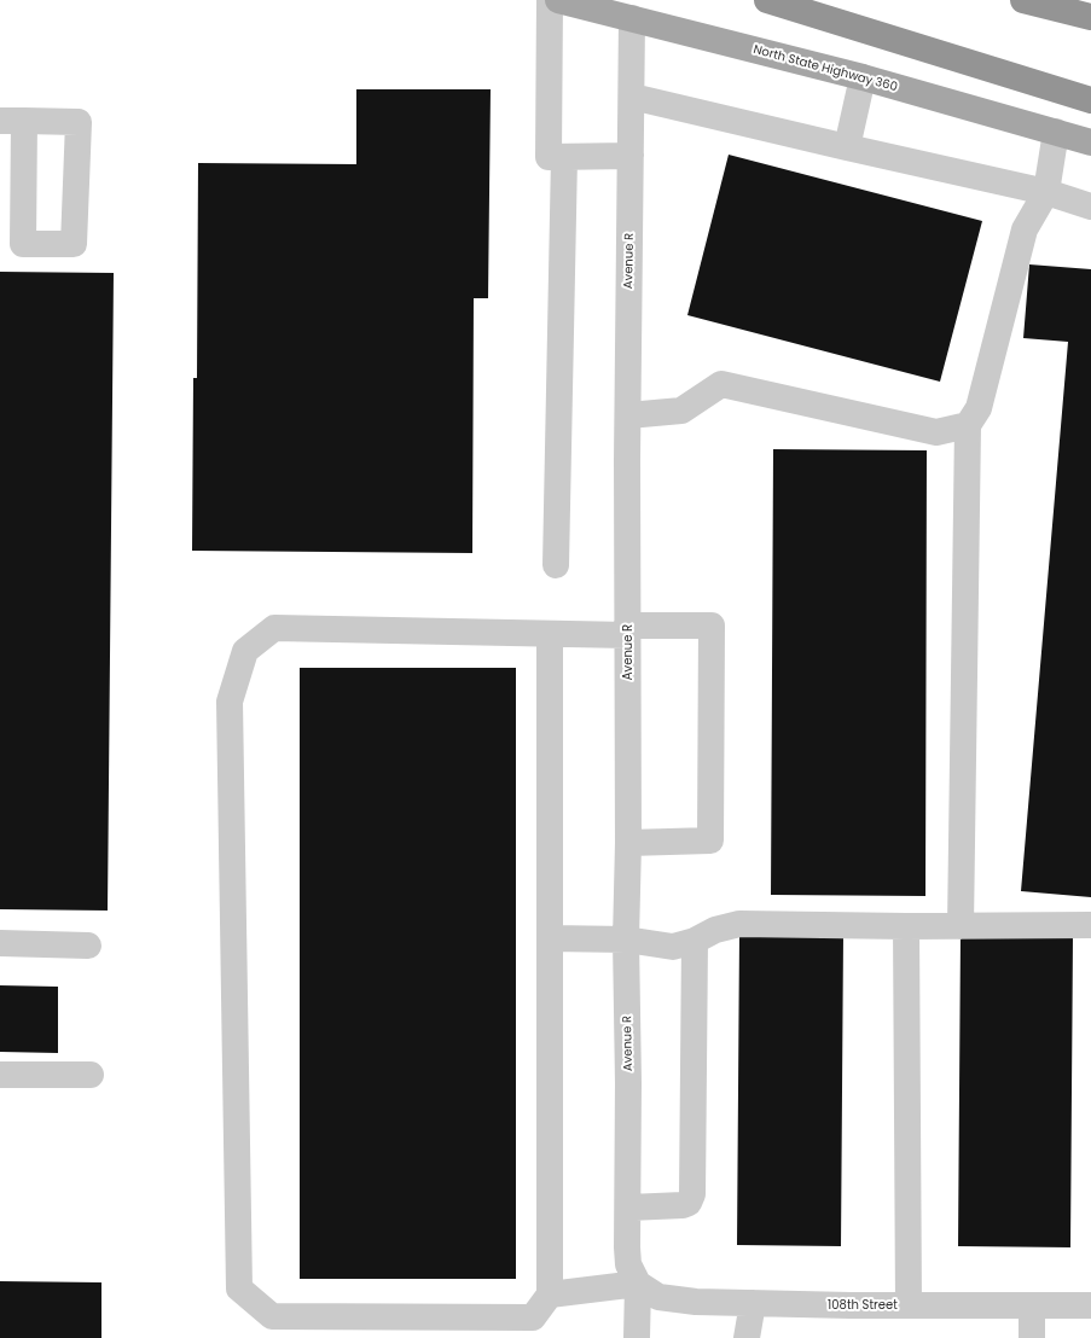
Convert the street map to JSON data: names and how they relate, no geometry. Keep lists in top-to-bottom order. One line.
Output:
{"streets":{"main road":["North State Highway 360"],"street":["Avenue R","108th Street"]},"crossings":[["North State Highway 360","Avenue R"],["Avenue R","108th Street"]]}
